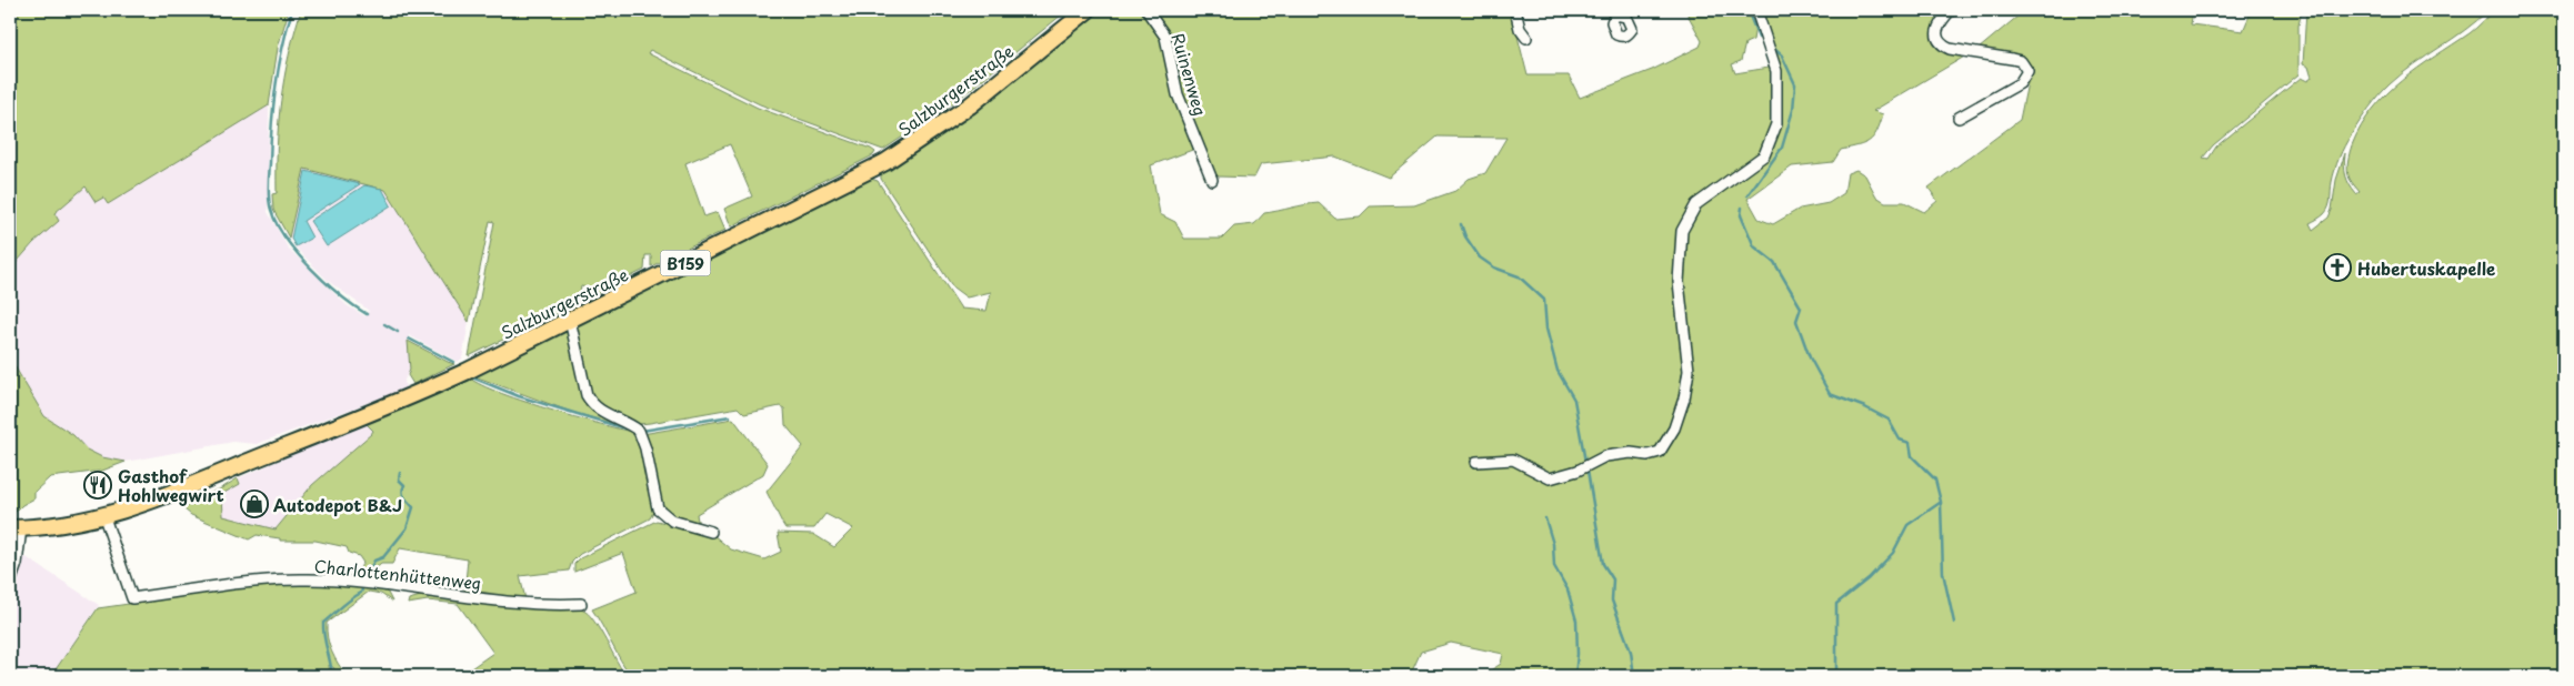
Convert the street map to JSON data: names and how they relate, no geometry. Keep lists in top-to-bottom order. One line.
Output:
{"streets":{"main road":["Salzburgerstraße","B159"],"street":["Ruinenweg","Charlottenhüttenweg"]},"crossings":[["Salzburgerstraße","Charlottenhüttenweg"]],"places":{"church":["Hubertuskapelle"],"restaurant":["Gasthof Hohlwegwirt"],"shop":["Autodepot B&J"]}}
